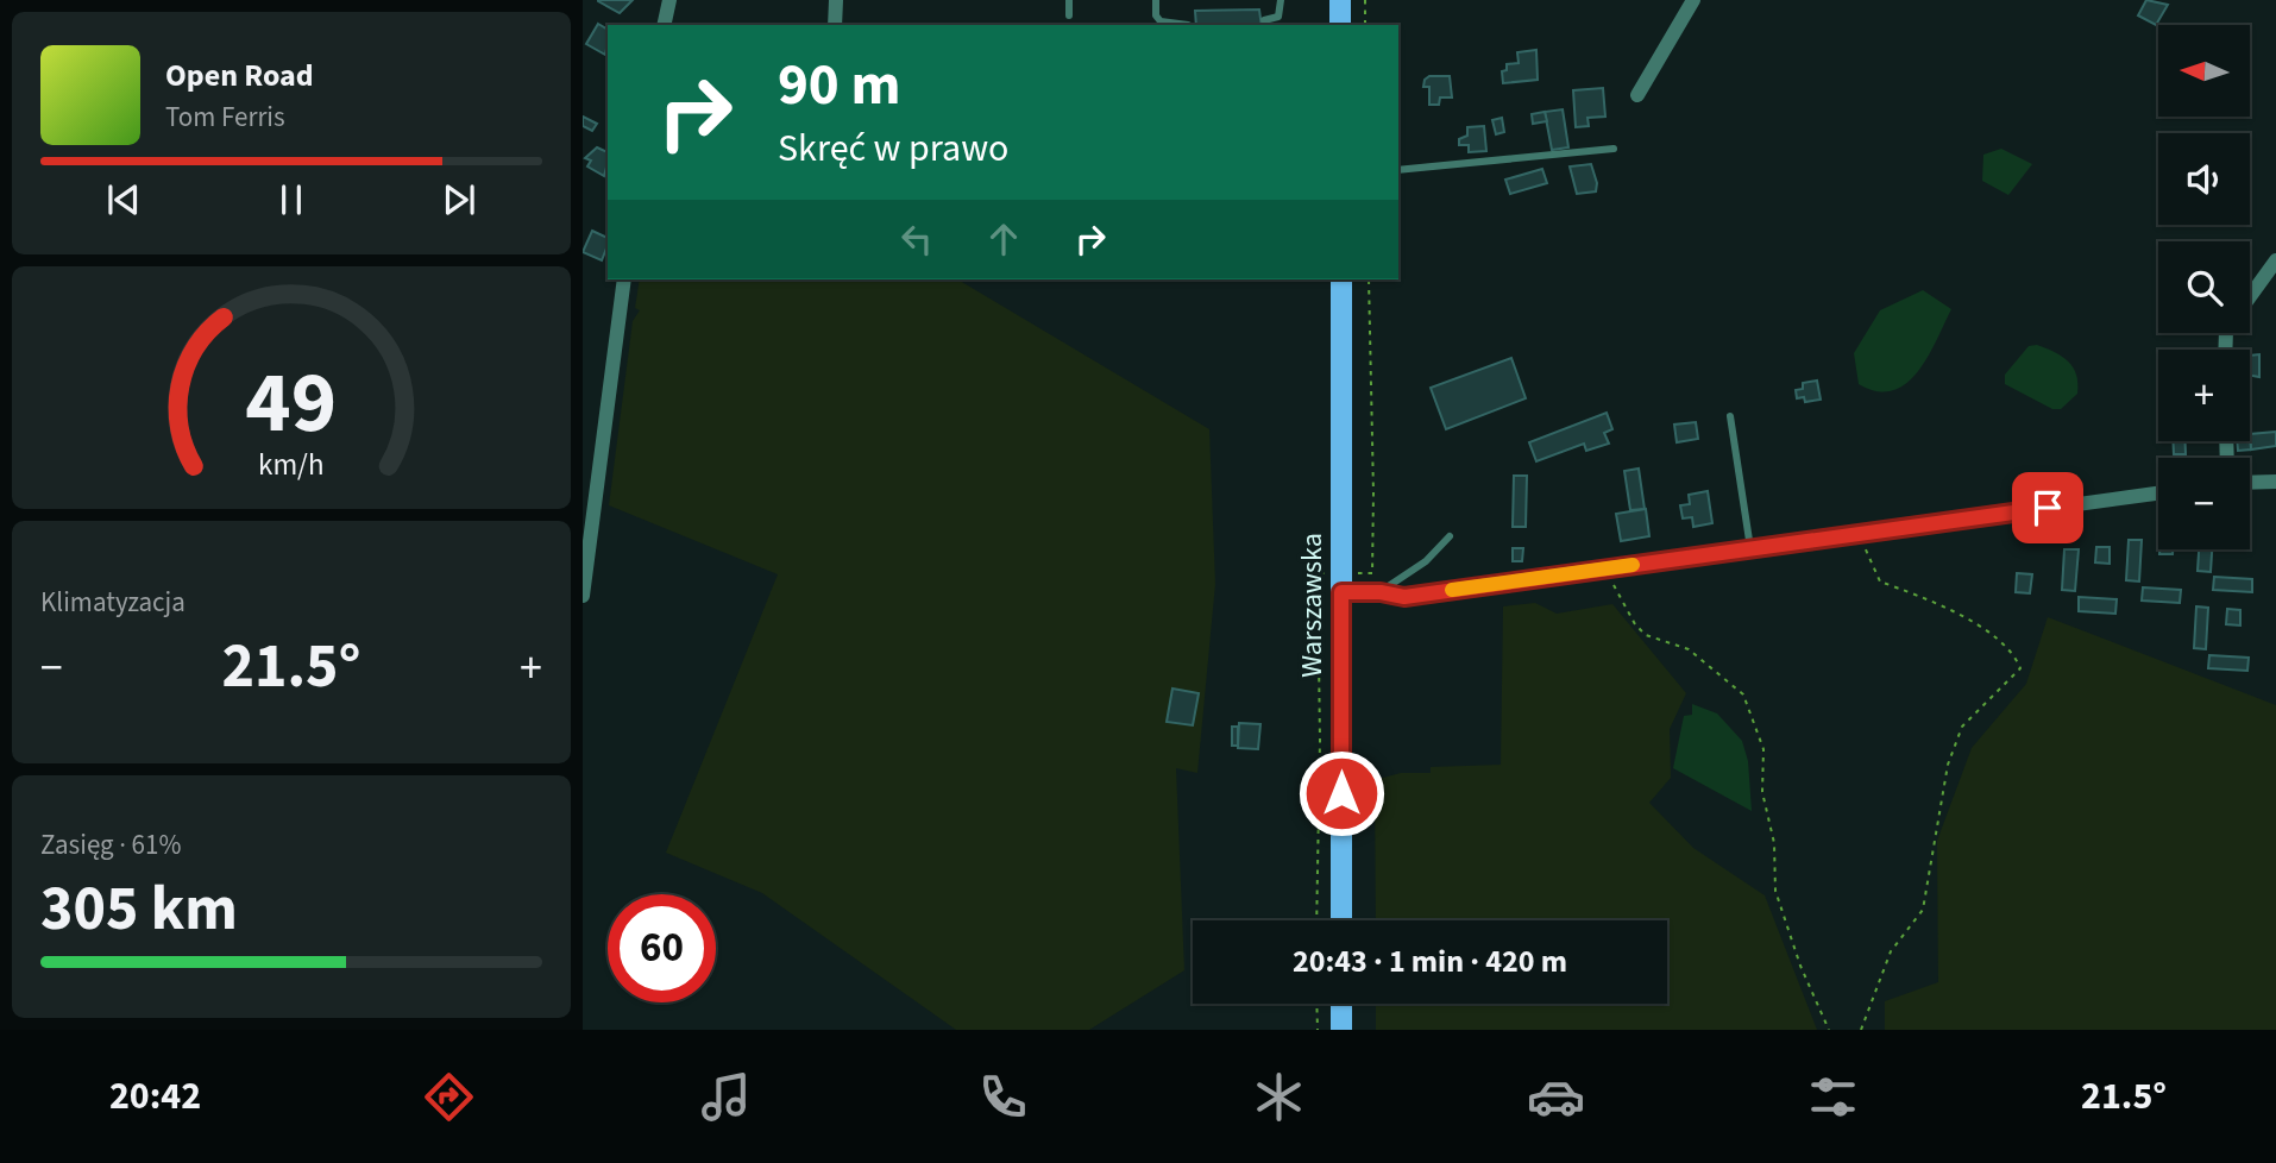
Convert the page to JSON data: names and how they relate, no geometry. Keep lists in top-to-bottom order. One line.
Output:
{"streets":{"main road":["Warszawska"]},"north":"left","page":{"map_buttons":["+","−"],"turn":["90 m","Skręć w prawo"],"song":["Open Road","Tom Ferris"],"tile":["Klimatyzacja",["Zasięg · 61%","305 km"]],"heat":["−","21.5°","+"],"limit":"60","trip":"20:43 · 1 min · 420 m","tabs":["20:42","21.5°"],"gauge":["49","km/h"]}}
